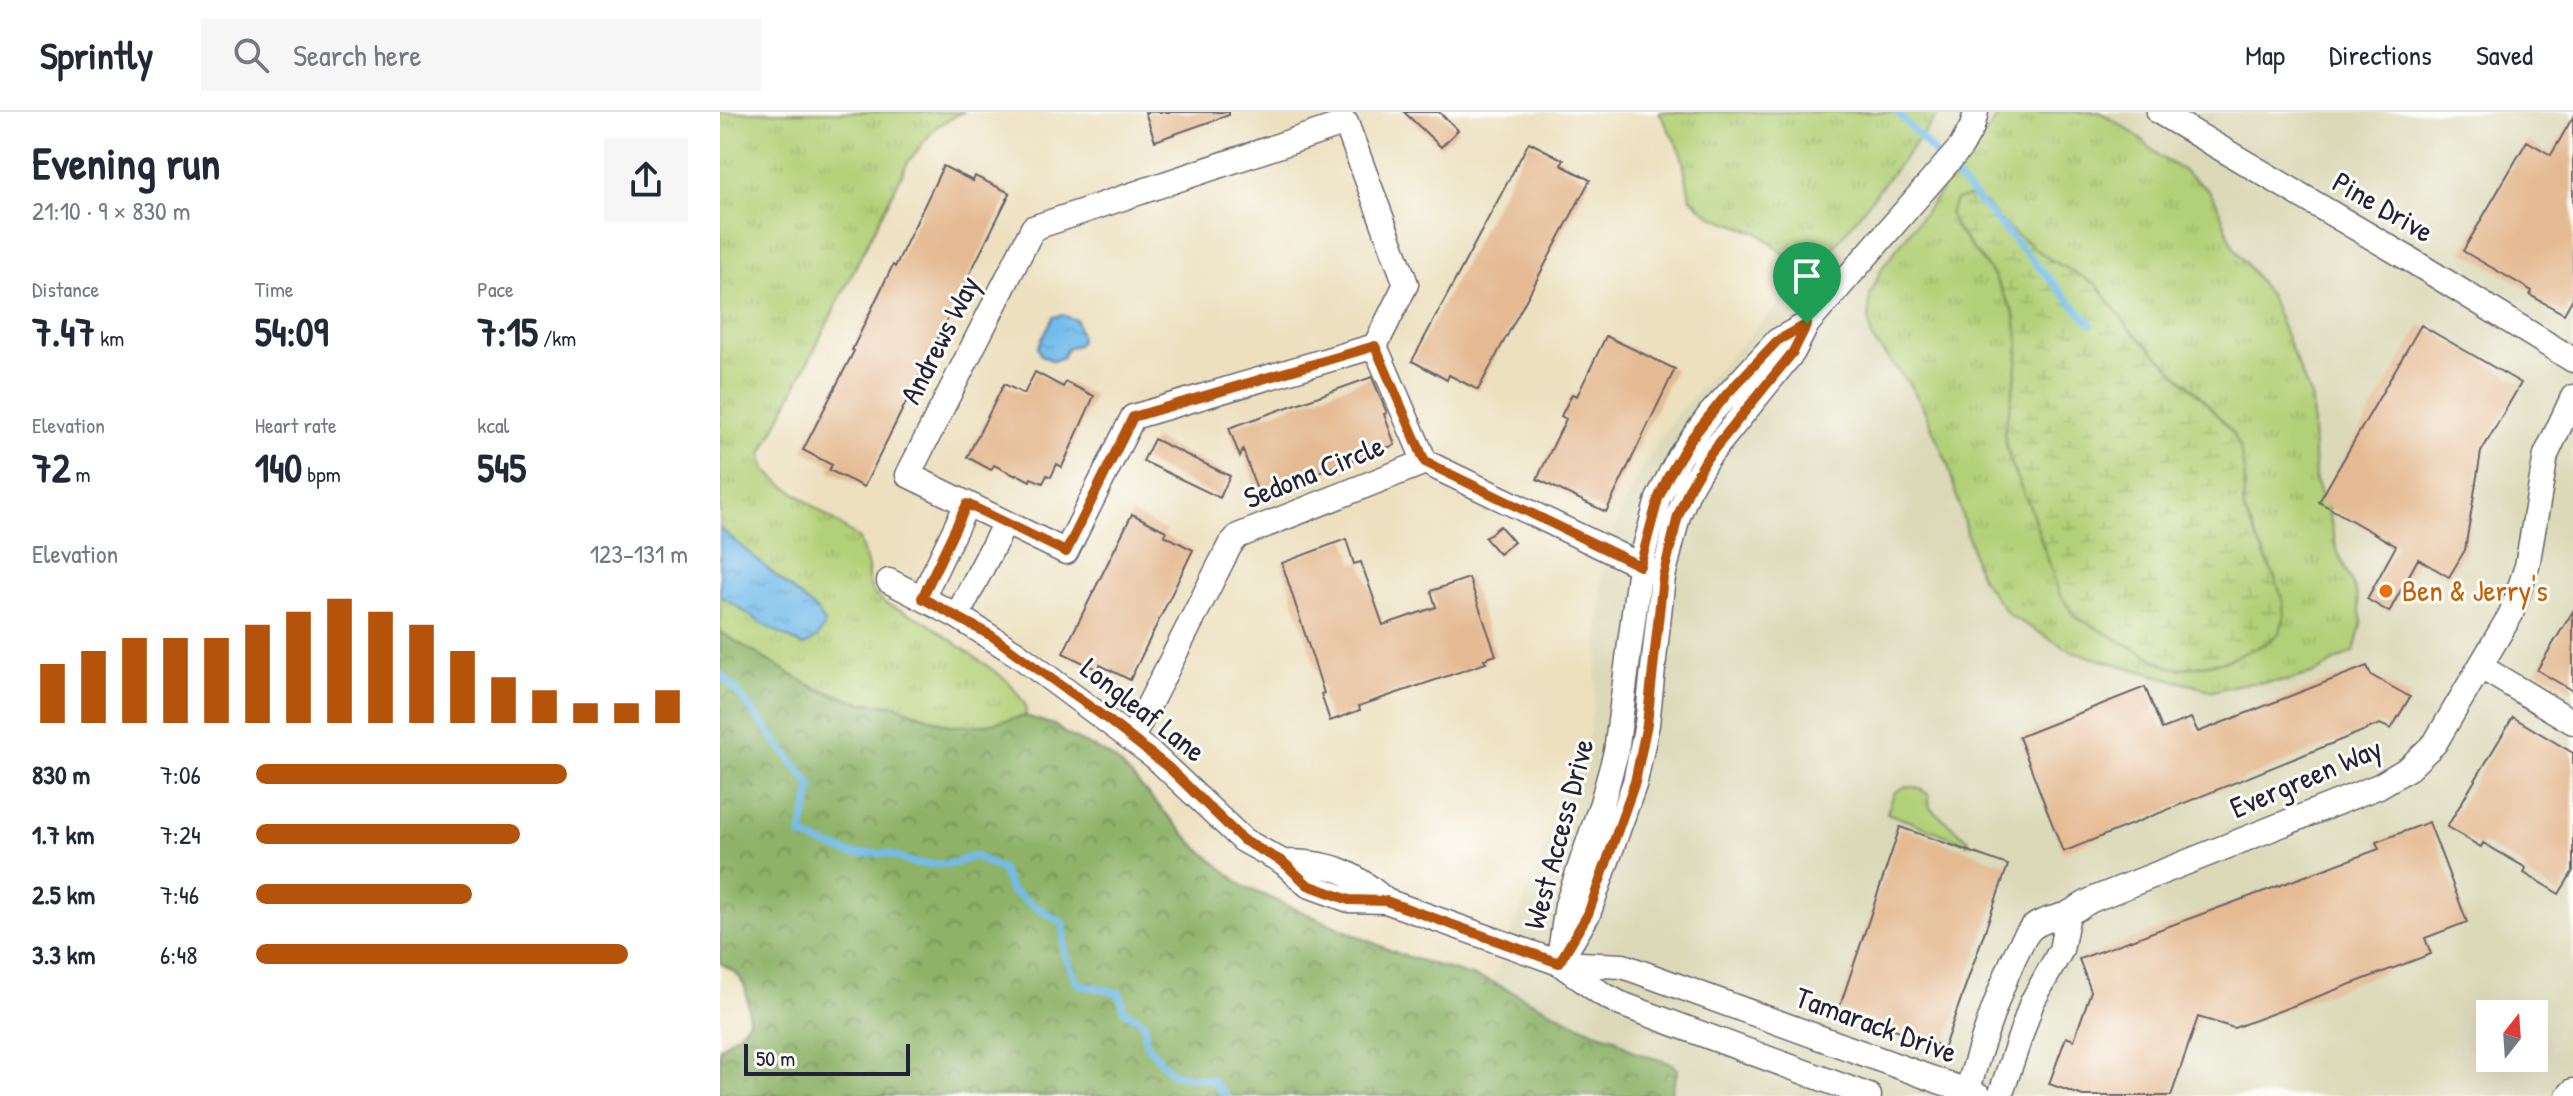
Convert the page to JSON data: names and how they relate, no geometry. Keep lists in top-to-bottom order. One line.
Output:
{"streets":{"street":["Pine Drive","Andrews Way","Sedona Circle","Longleaf Lane","Evergreen Way","West Access Drive","Tamarack Drive"]},"crossings":[["Sedona Circle","Longleaf Lane"],["Sedona Circle","West Access Drive"],["Longleaf Lane","West Access Drive"],["Longleaf Lane","Tamarack Drive"],["Evergreen Way","Tamarack Drive"],["West Access Drive","Tamarack Drive"]],"places":["Ben & Jerry's"],"scale_bar":"50 m","north":"top","page":{"header":"Sprintly","search":"Search here","nav":["Map","Directions","Saved"],"heading":["Evening run","21:10 · 9 × 830 m"],"stats":[["Distance","7.47 km"],["Time","54:09"],["Pace","7:15 /km"],["Elevation","72 m"],["Heart rate","140 bpm"],["kcal","545"]],"chart":["Elevation","123–131 m"],"list":[{"name":"830 m","note":"7:06"},{"name":"1.7 km","note":"7:24"},{"name":"2.5 km","note":"7:46"},{"name":"3.3 km","note":"6:48"}],"scale":"50 m"}}
